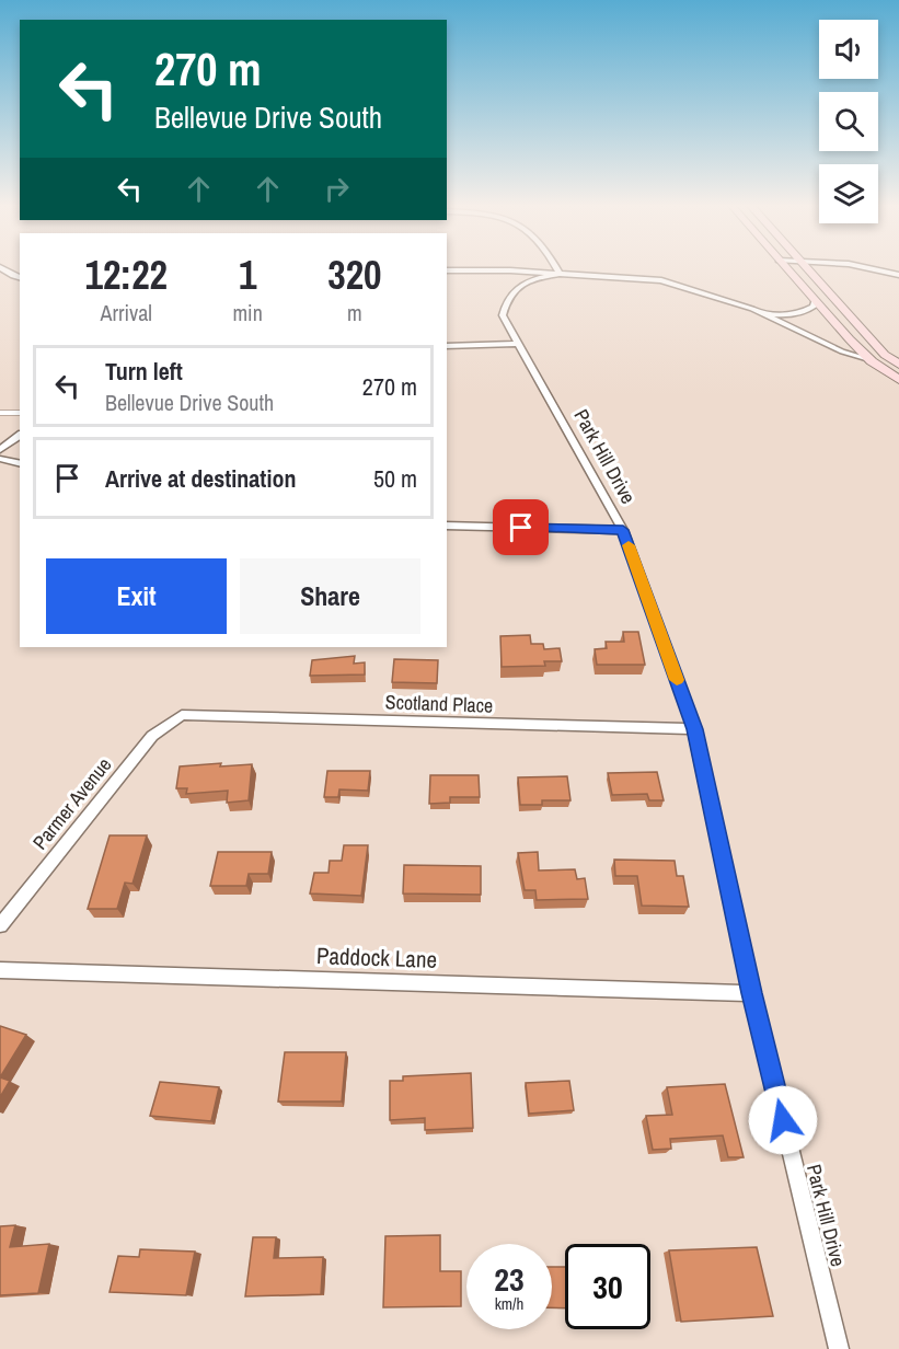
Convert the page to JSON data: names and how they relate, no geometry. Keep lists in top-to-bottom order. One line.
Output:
{"streets":{"street":["Park Hill Drive","Scotland Place","Parmer Avenue","Paddock Lane"]},"crossings":[["Park Hill Drive","Scotland Place"],["Park Hill Drive","Paddock Lane"],["Scotland Place","Parmer Avenue"]],"page":{"turn":["270 m","Bellevue Drive South"],"eta":["12:22","Arrival","1","min","320","m"],"list":[{"name":"Turn left","note":"Bellevue Drive South","value":"270 m"},{"name":"Arrive at destination","value":"50 m"}],"buttons":["Exit","Share"],"speed":"23 km/h","limit":"30"}}
